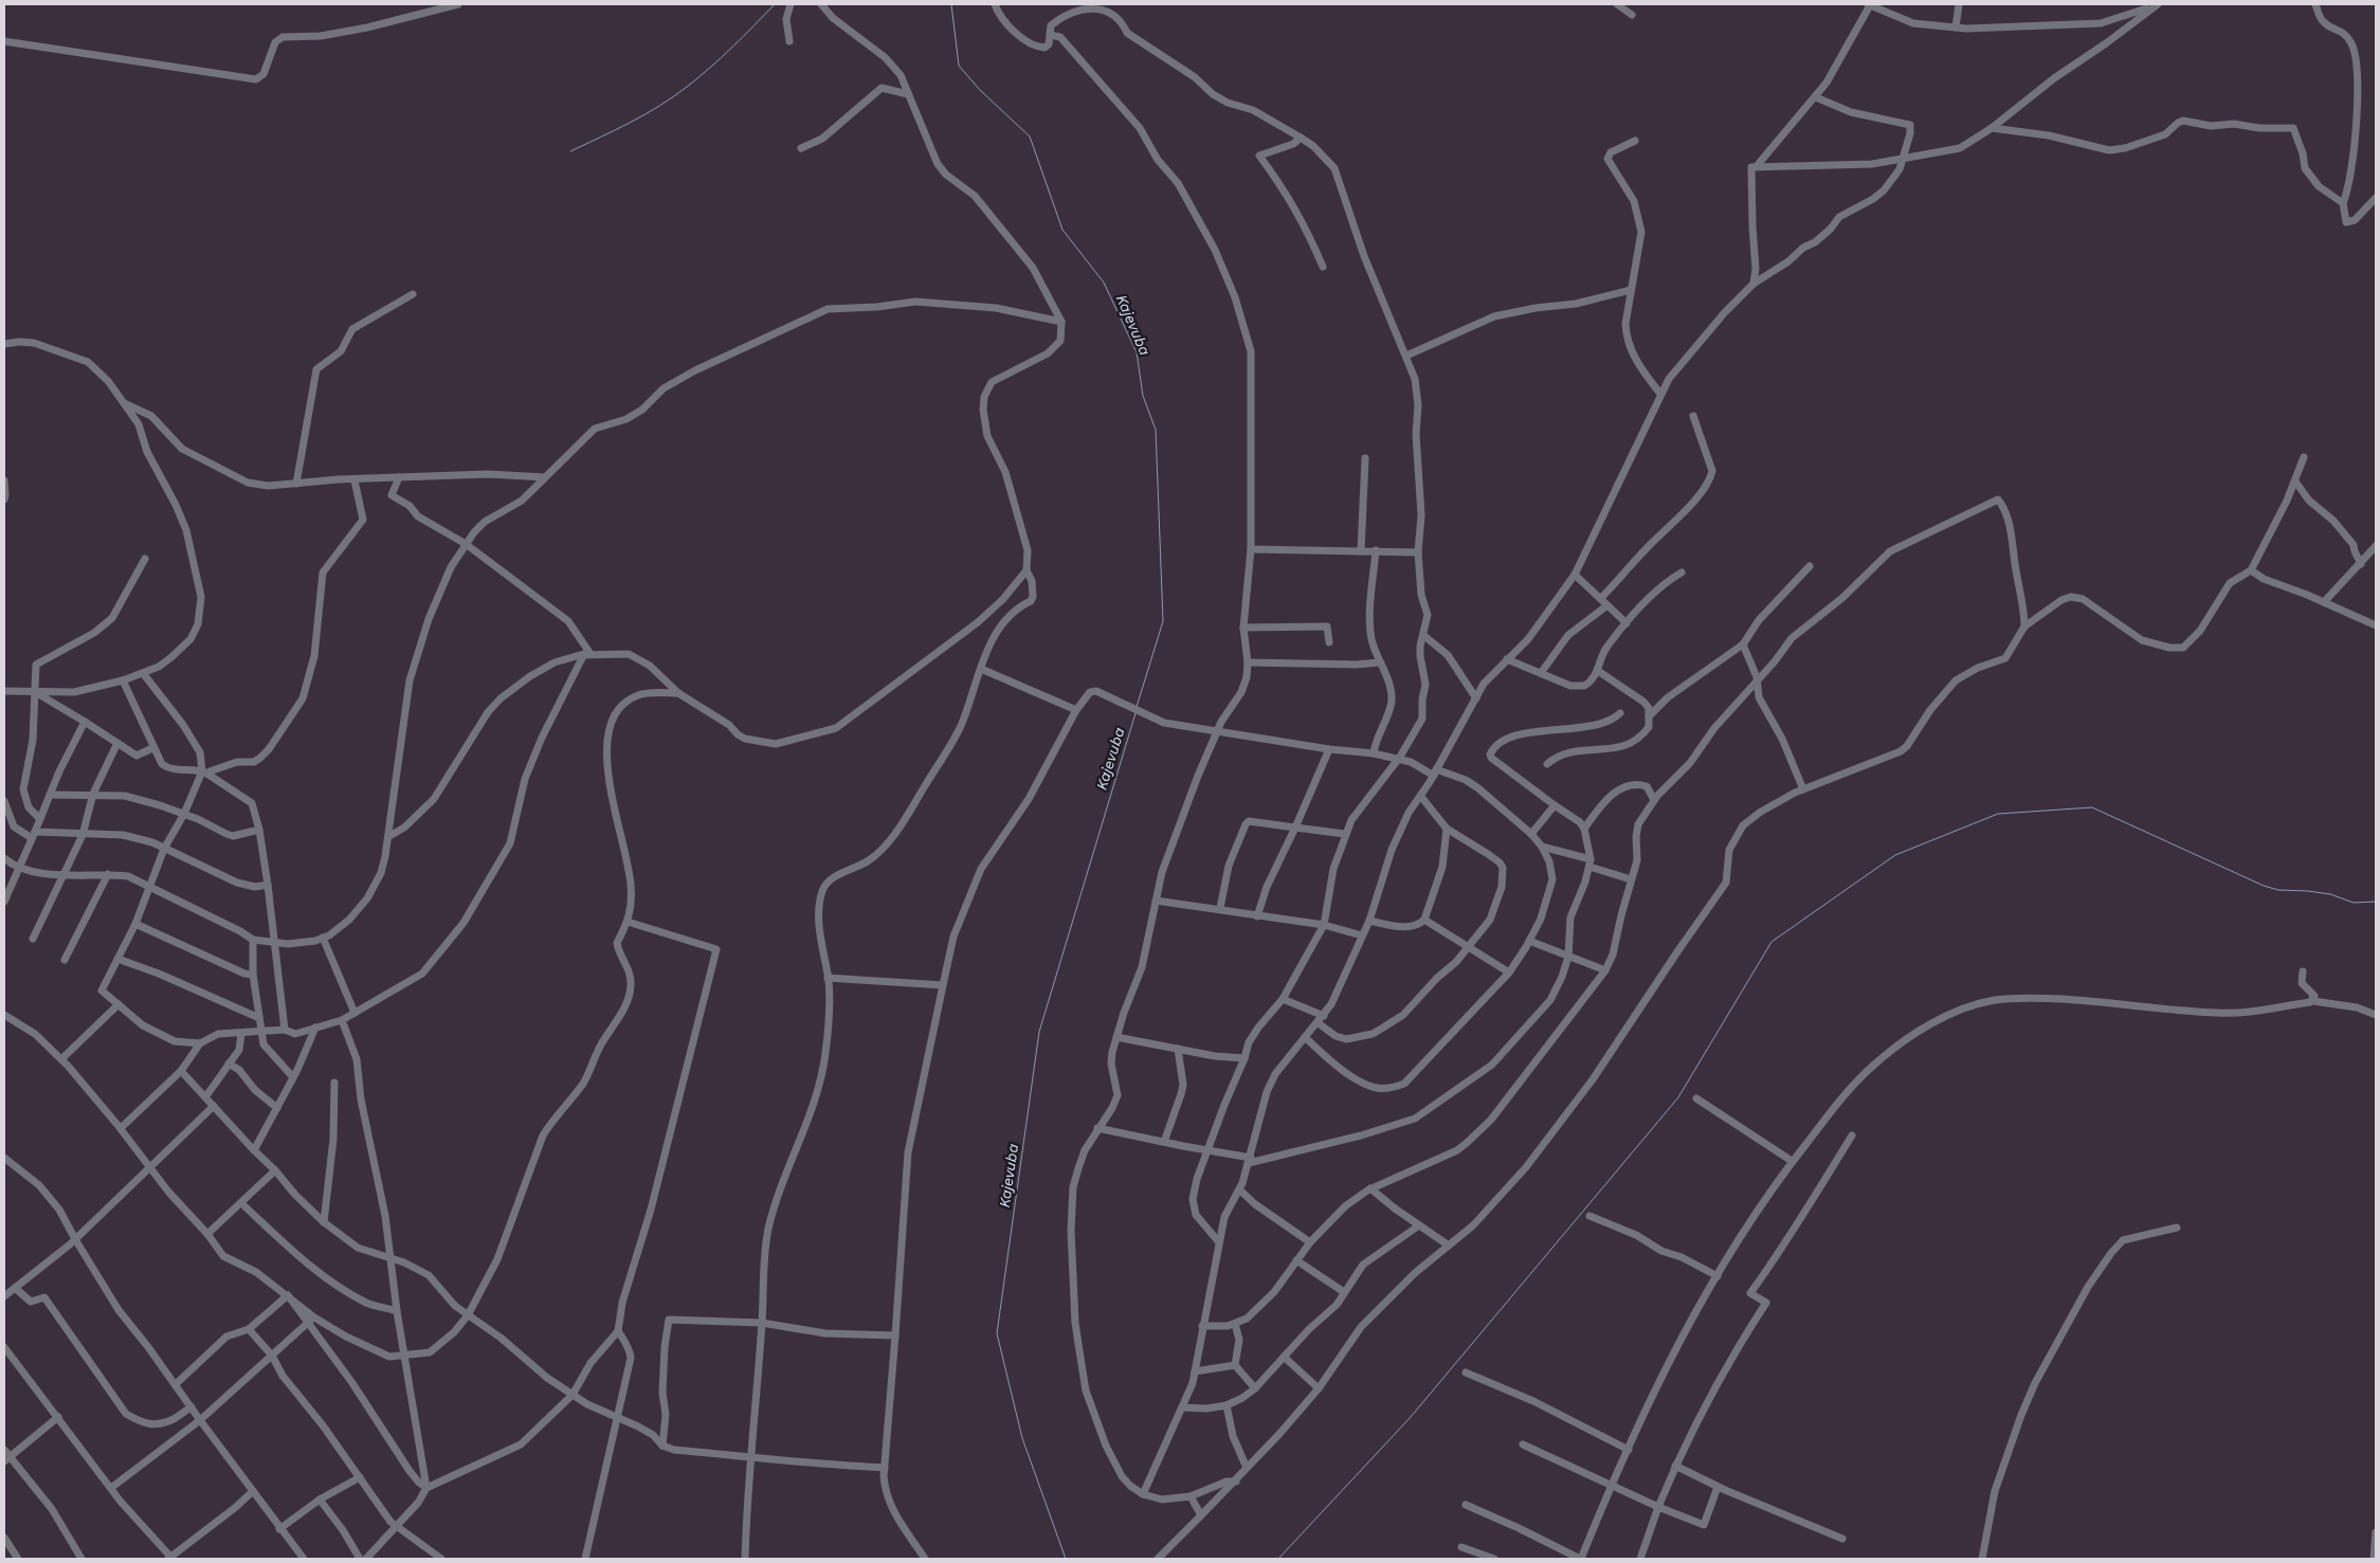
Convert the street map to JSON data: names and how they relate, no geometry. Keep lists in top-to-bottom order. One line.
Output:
{"water":["Kajevuba"]}
